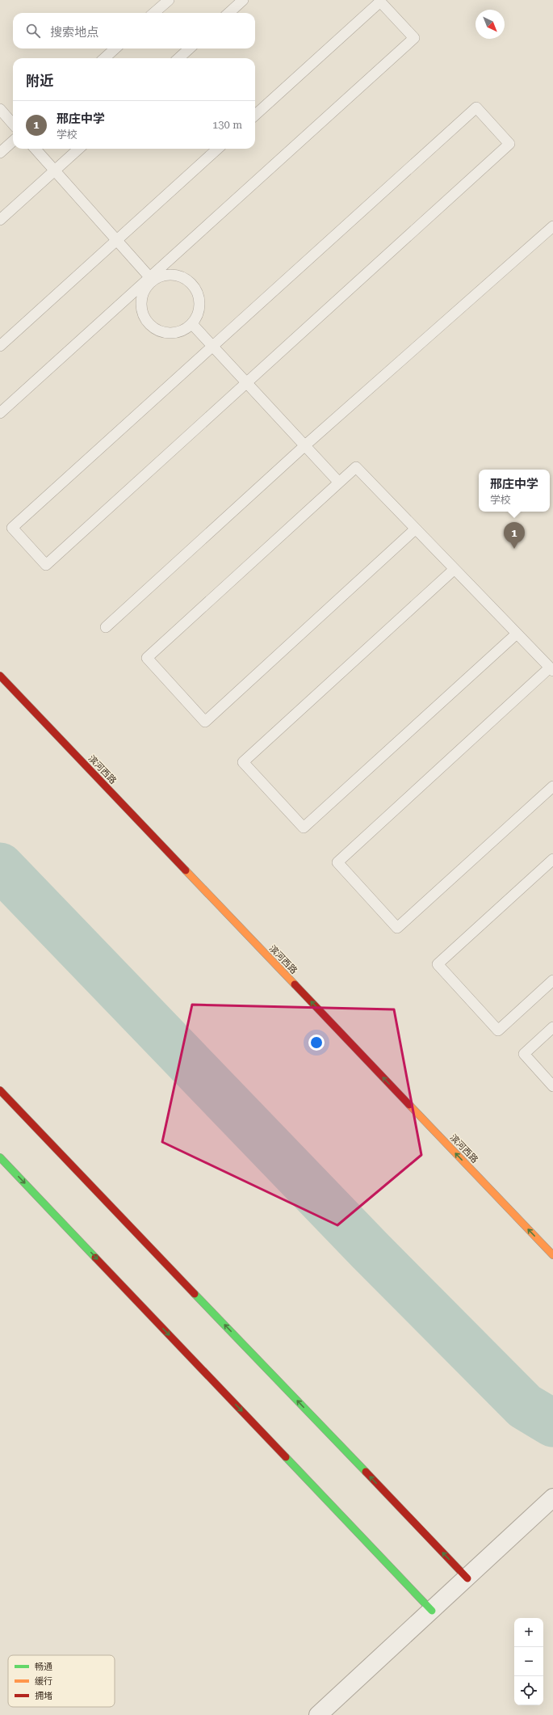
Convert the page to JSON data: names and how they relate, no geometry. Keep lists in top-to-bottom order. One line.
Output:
{"streets":{"main road":["滨河西路"]},"one_way":["滨河西路"],"legend":["畅通","缓行","拥堵"],"north":"bottom right","page":{"search":"搜索地点","heading":"附近","list":[{"mark":"1","name":"邢庄中学","note":"学校","value":"130 m"}],"popup":["邢庄中学","学校"],"pins":"1","map_buttons":["+","−"]}}
